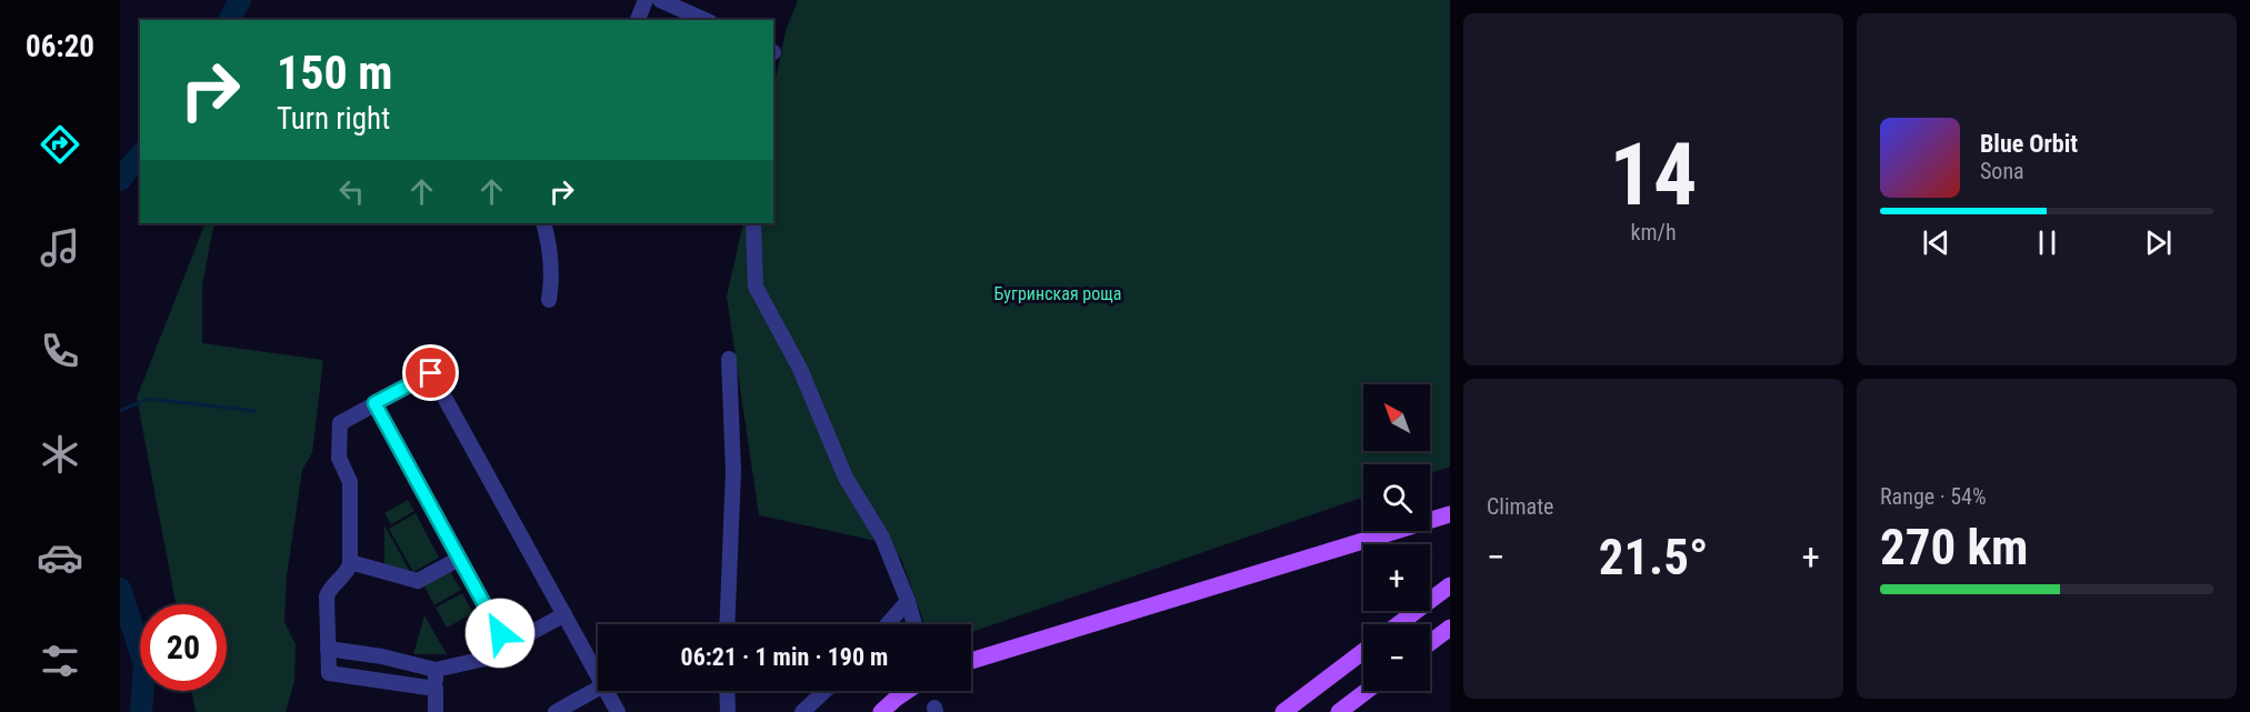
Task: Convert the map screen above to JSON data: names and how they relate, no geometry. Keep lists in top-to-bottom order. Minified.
{"parks":["Бугринская роща"],"north":"top left","page":{"tabs":"06:20","tile":[["14","km/h"],"Climate",["Range · 54%","270 km"]],"turn":["150 m","Turn right"],"song":["Blue Orbit","Sona"],"map_buttons":["+","−"],"heat":["−","21.5°","+"],"limit":"20","trip":"06:21 · 1 min · 190 m"}}
